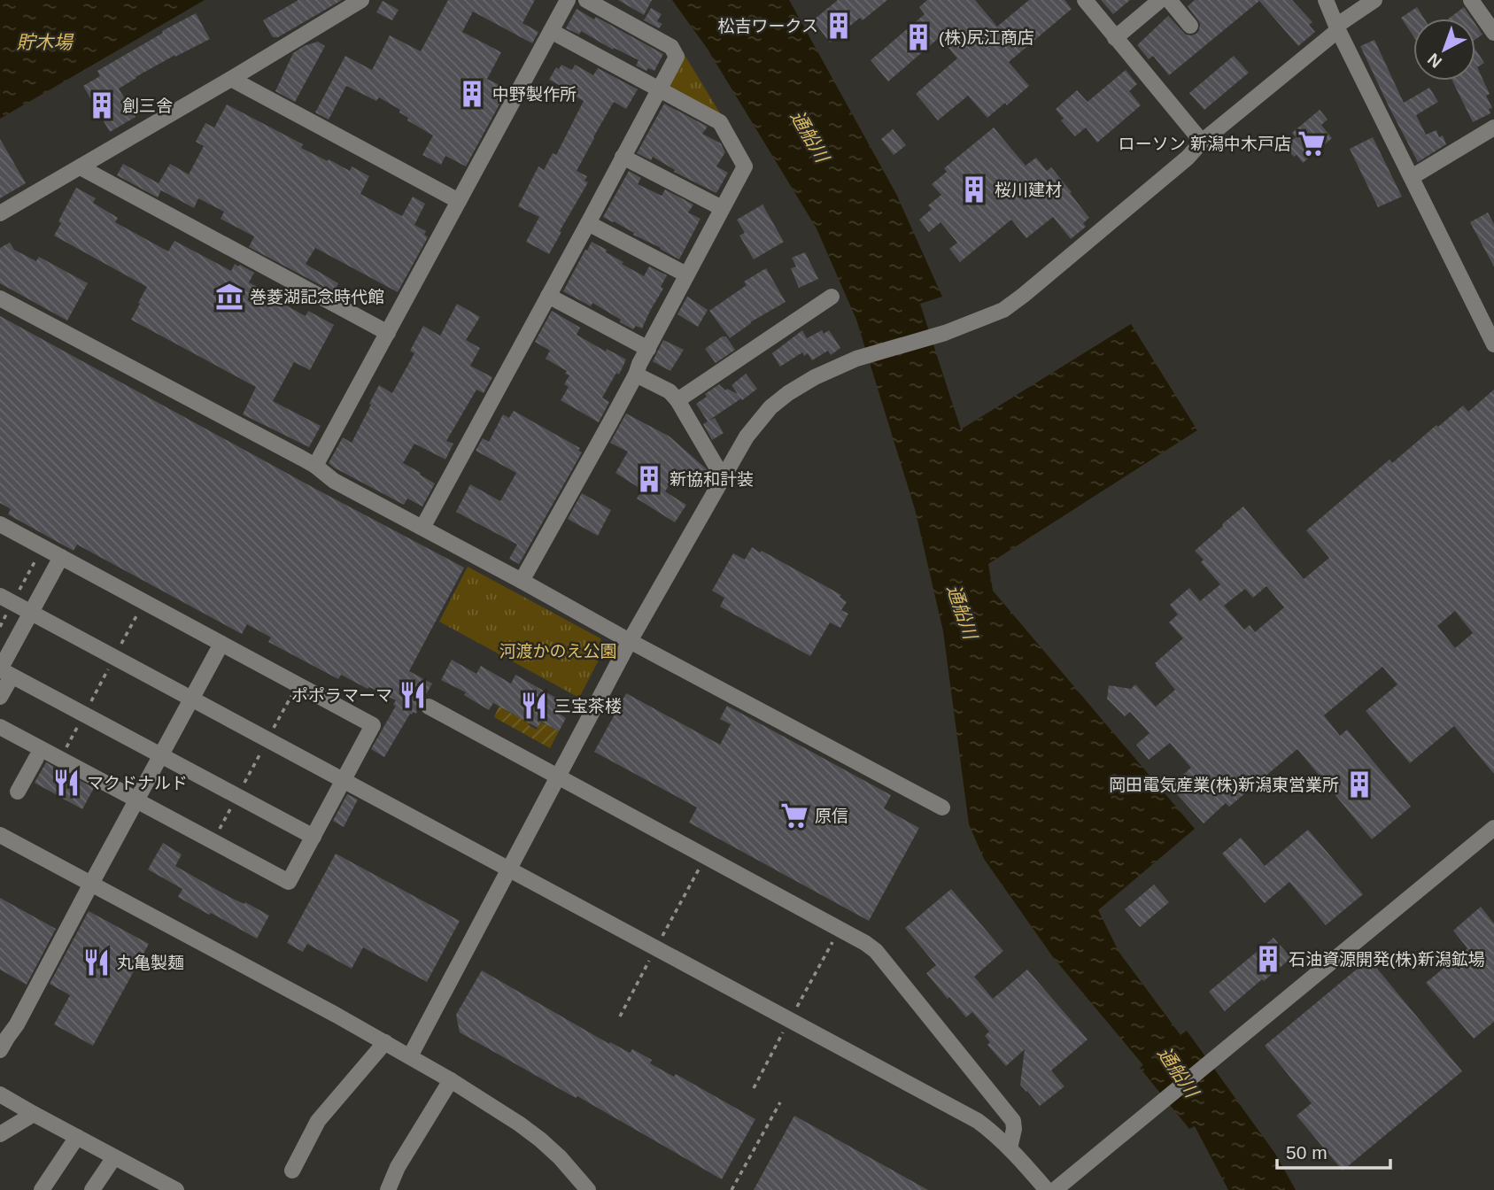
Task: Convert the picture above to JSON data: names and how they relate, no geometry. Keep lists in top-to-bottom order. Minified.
{"water":["貯木場","通船川"],"parks":["河渡かのえ公園"],"places":{"building":["松吉ワークス","(株)尻江商店","中野製作所","創三舎","桜川建材","新協和計装","岡田電気産業(株)新潟東営業所","石油資源開発(株)新潟鉱場"],"supermarket":["ローソン 新潟中木戸店","原信"],"museum":["巻菱湖記念時代館"],"restaurant":["ポポラマーマ","三宝茶楼","マクドナルド","丸亀製麺"]},"scale_bar":"50 m","north":"bottom left"}
